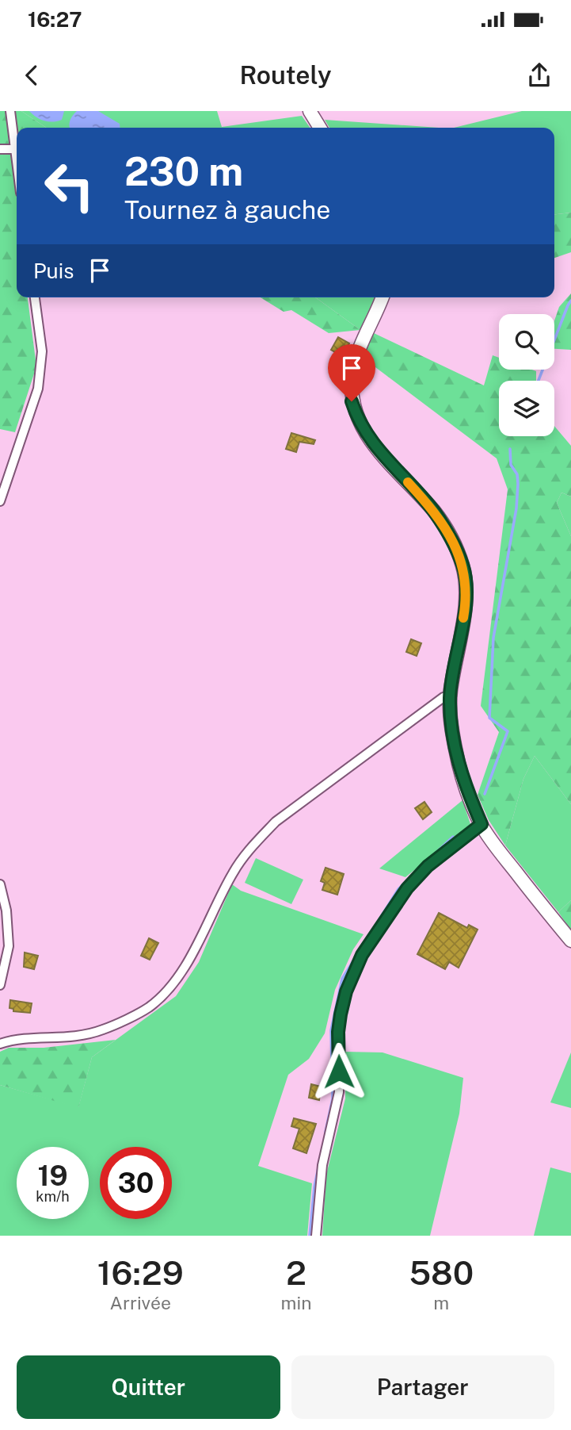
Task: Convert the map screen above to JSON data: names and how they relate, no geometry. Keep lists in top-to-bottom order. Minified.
{"page":{"status":"16:27","header":"Routely","turn":["230 m","Tournez à gauche"],"then":"Puis","speed":"19 km/h","limit":"30","eta":["16:29","Arrivée","2","min","580","m"],"buttons":["Quitter","Partager"]}}
